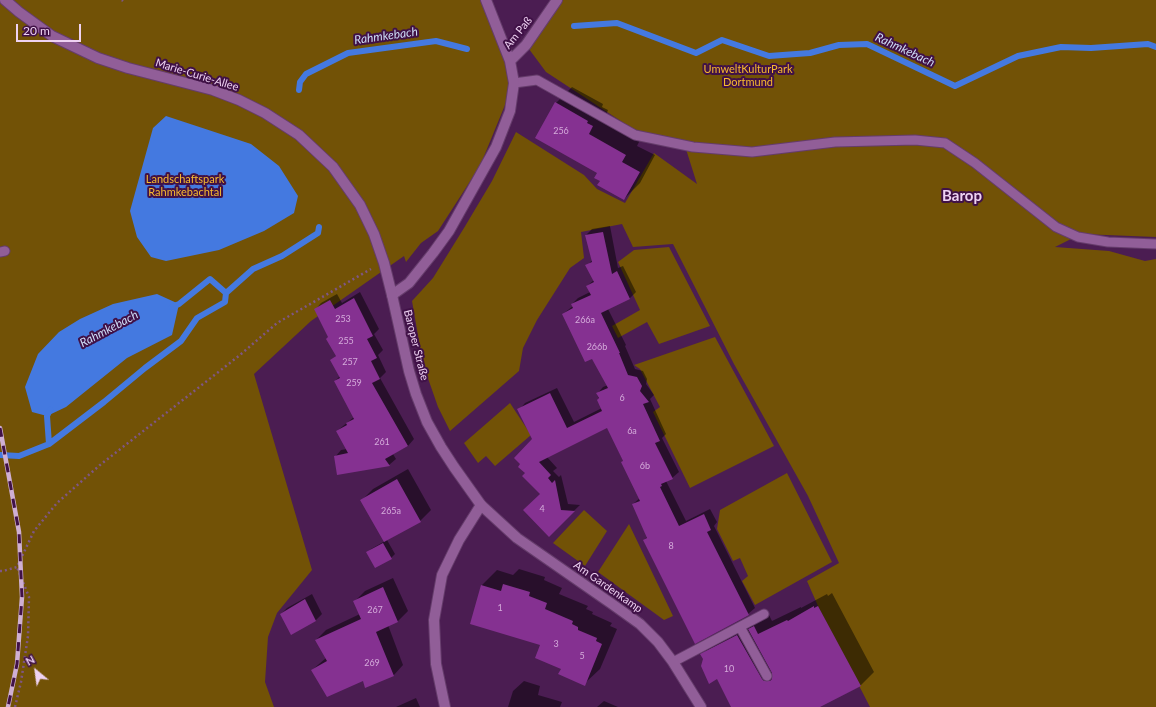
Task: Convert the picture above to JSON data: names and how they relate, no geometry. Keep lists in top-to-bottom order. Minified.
{"streets":{"street":["Am Paß","Marie-Curie-Allee","Baroper Straße","Am Gardenkamp"]},"crossings":[["Marie-Curie-Allee","Baroper Straße"],["Baroper Straße","Am Gardenkamp"]],"districts":["Barop"],"water":["Rahmkebach"],"parks":["UmweltKulturPark Dortmund","Landschaftspark Rahmkebachtal"],"house_numbers":["256","253","266a","255","266b","257","259","6","6a","261","6b","4","265a","8","1","267","3","5","269","10"],"scale_bar":"20 m","north":"top left"}
